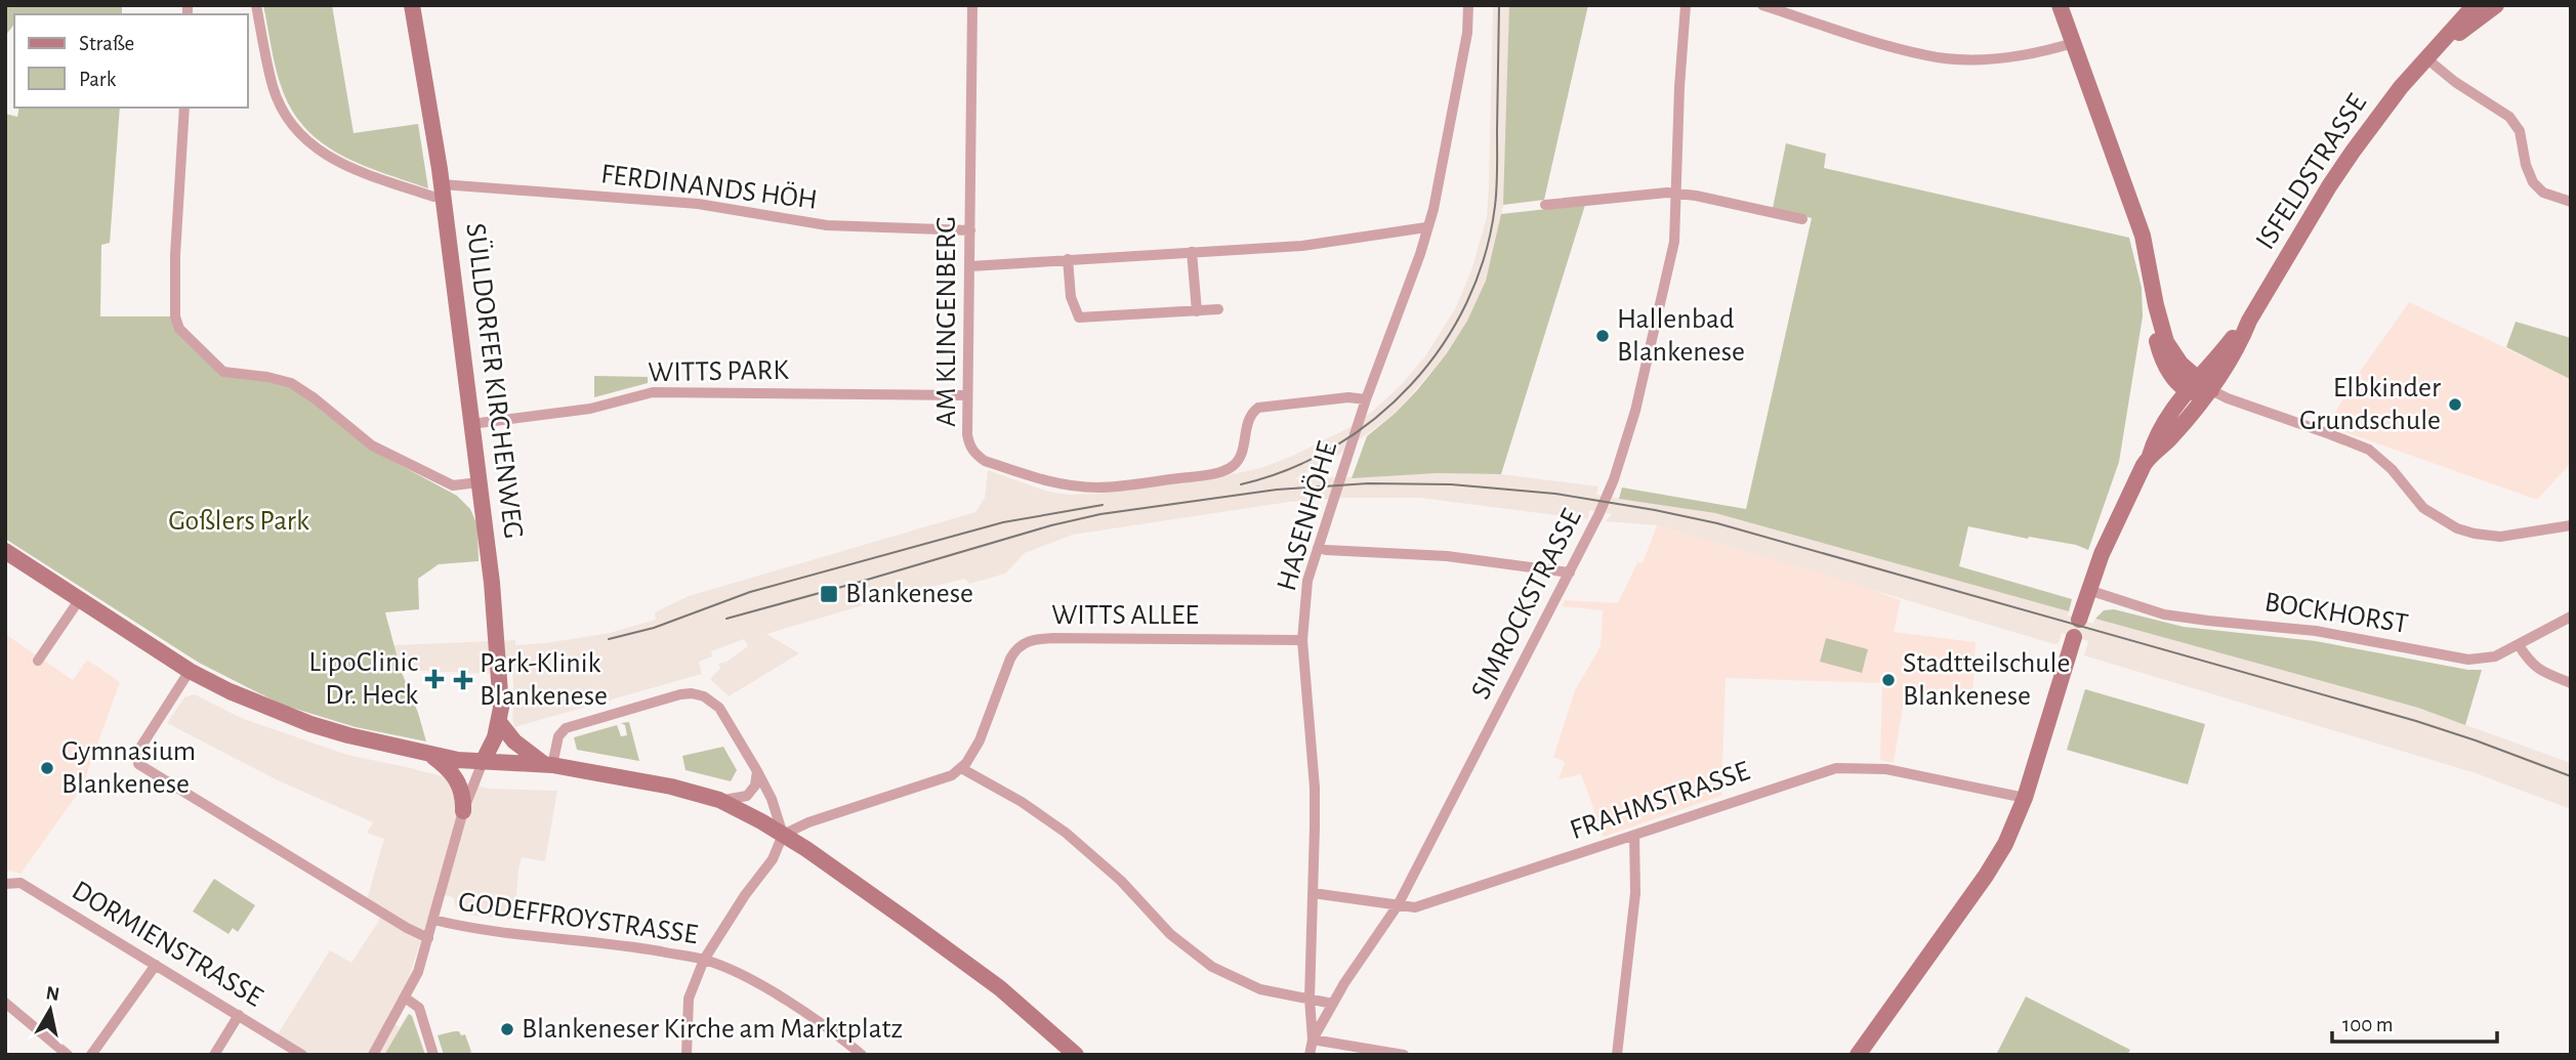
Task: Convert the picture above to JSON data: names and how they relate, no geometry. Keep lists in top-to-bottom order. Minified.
{"streets":{"main road":["ISFELDSTRASSE","SÜLLDORFER KIRCHENWEG"],"street":["FERDINANDS HÖH","AM KLINGENBERG","WITTS PARK","HASENHÖHE","SIMROCKSTRASSE","BOCKHORST","WITTS ALLEE","FRAHMSTRASSE","GODEFFROYSTRASSE","DORMIENSTRASSE"]},"crossings":[["ISFELDSTRASSE","BOCKHORST"],["FERDINANDS HÖH","AM KLINGENBERG"],["FERDINANDS HÖH","SÜLLDORFER KIRCHENWEG"],["AM KLINGENBERG","WITTS PARK"],["AM KLINGENBERG","HASENHÖHE"],["WITTS PARK","SÜLLDORFER KIRCHENWEG"],["HASENHÖHE","SIMROCKSTRASSE"],["HASENHÖHE","WITTS ALLEE"],["HASENHÖHE","FRAHMSTRASSE"],["SIMROCKSTRASSE","FRAHMSTRASSE"]],"parks":["Goßlers Park"],"places":{"other":["Hallenbad Blankenese","Elbkinder Grundschule","Stadtteilschule Blankenese","Gymnasium Blankenese","Blankeneser Kirche am Marktplatz"],"transit":["Blankenese"],"health":["LipoClinic Dr. Heck","Park-Klinik Blankenese"]},"legend":["Straße","Park"],"scale_bar":"100 m","north":"top"}
